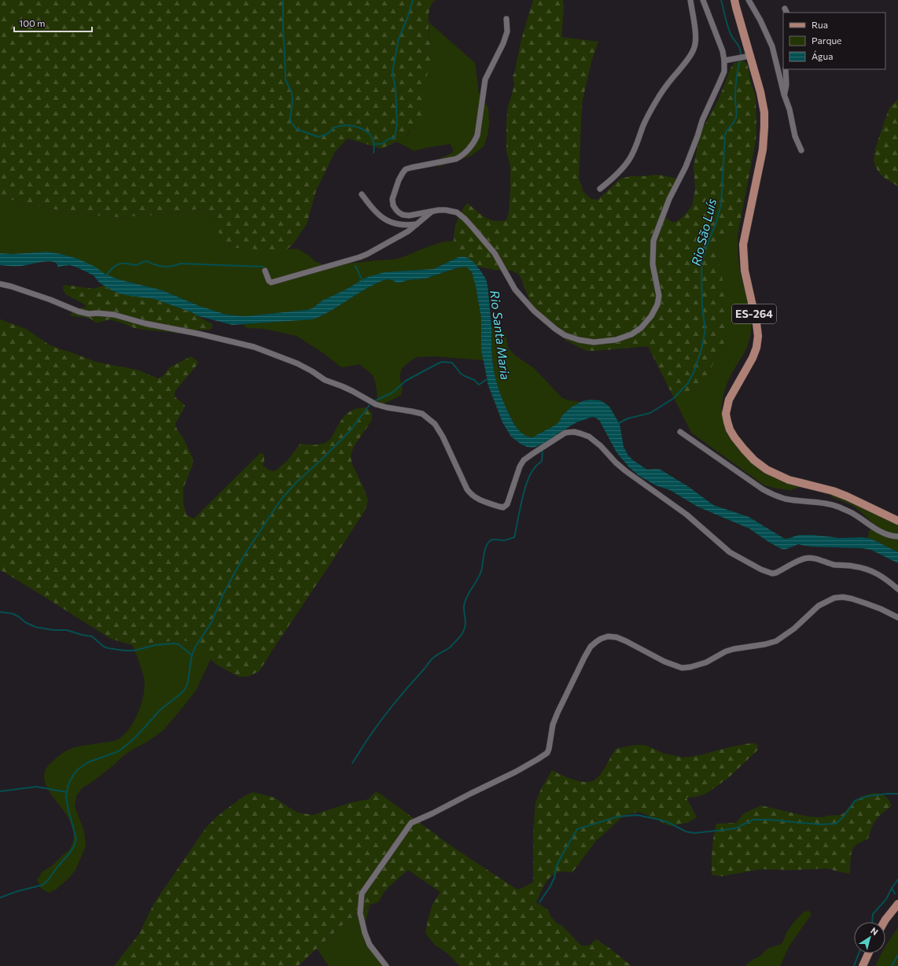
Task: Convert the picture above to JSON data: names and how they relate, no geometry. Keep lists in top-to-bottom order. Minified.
{"streets":{"main road":["ES-264"]},"water":["Rio São Luís","Rio Santa Maria"],"legend":["Rua","Parque","Água"],"scale_bar":"100 m","north":"top right"}
